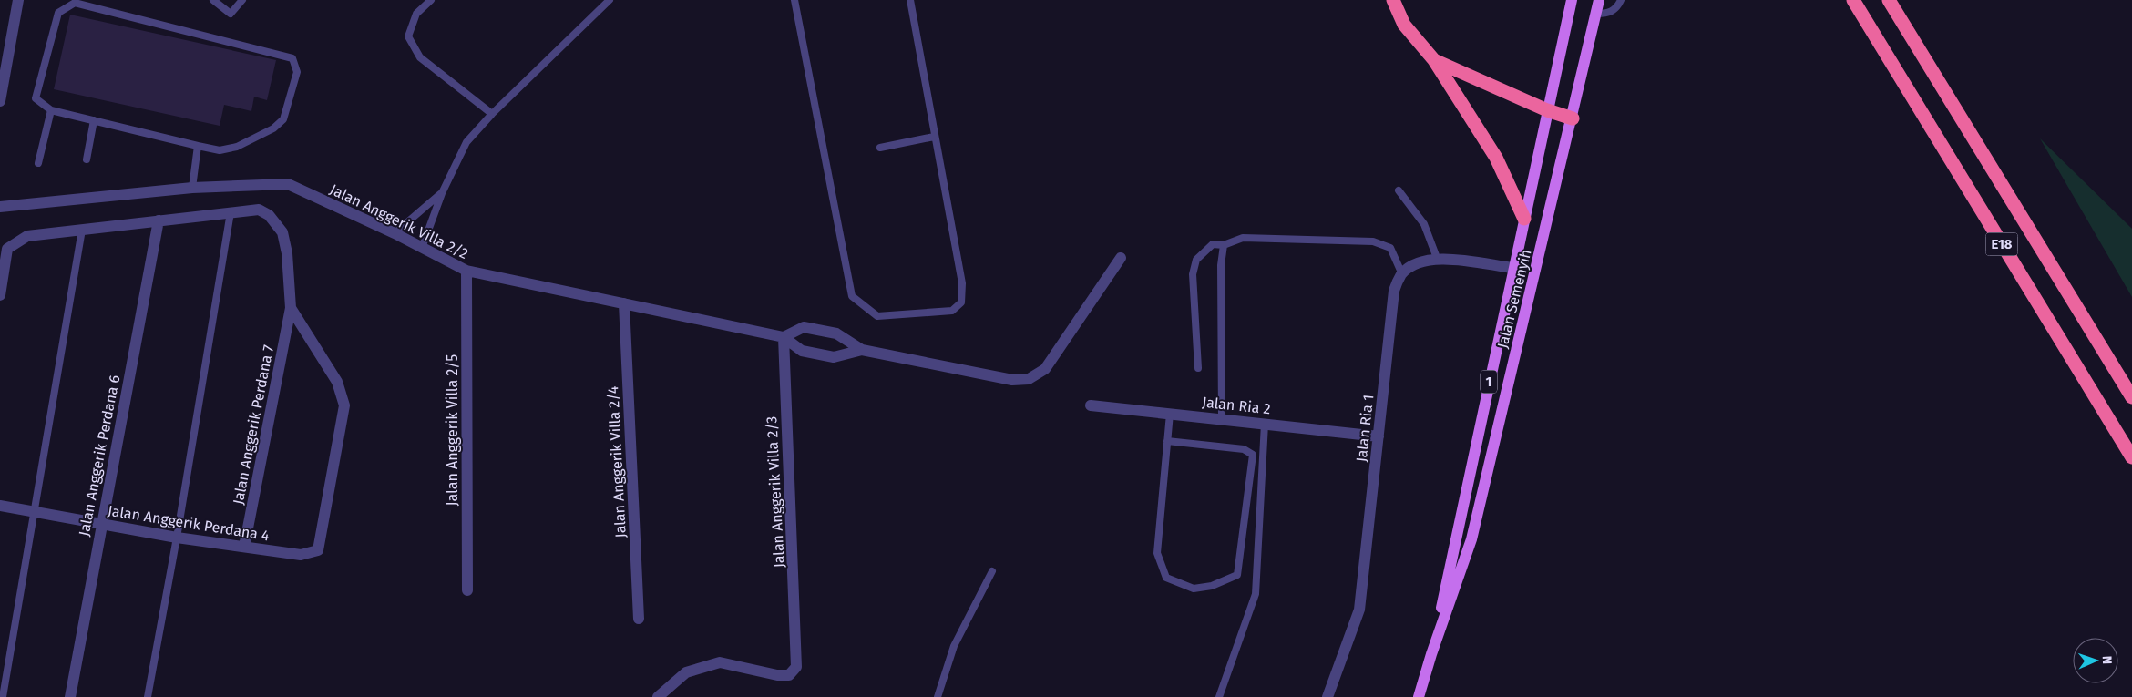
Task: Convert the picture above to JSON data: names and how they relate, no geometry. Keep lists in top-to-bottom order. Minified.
{"streets":{"highway":["E18"],"main road":["Jalan Semenyih","1"],"street":["Jalan Anggerik Villa 2/2","Jalan Ria 2","Jalan Anggerik Perdana 7","Jalan Ria 1","Jalan Anggerik Villa 2/5","Jalan Anggerik Perdana 6","Jalan Anggerik Villa 2/4","Jalan Anggerik Villa 2/3","Jalan Anggerik Perdana 4"]},"crossings":[["Jalan Anggerik Villa 2/2","Jalan Anggerik Villa 2/5"],["Jalan Anggerik Villa 2/2","Jalan Anggerik Villa 2/4"],["Jalan Anggerik Villa 2/2","Jalan Anggerik Villa 2/3"],["Jalan Ria 2","Jalan Ria 1"],["Jalan Anggerik Perdana 7","Jalan Anggerik Perdana 4"],["Jalan Anggerik Perdana 6","Jalan Anggerik Perdana 4"]],"north":"right"}
